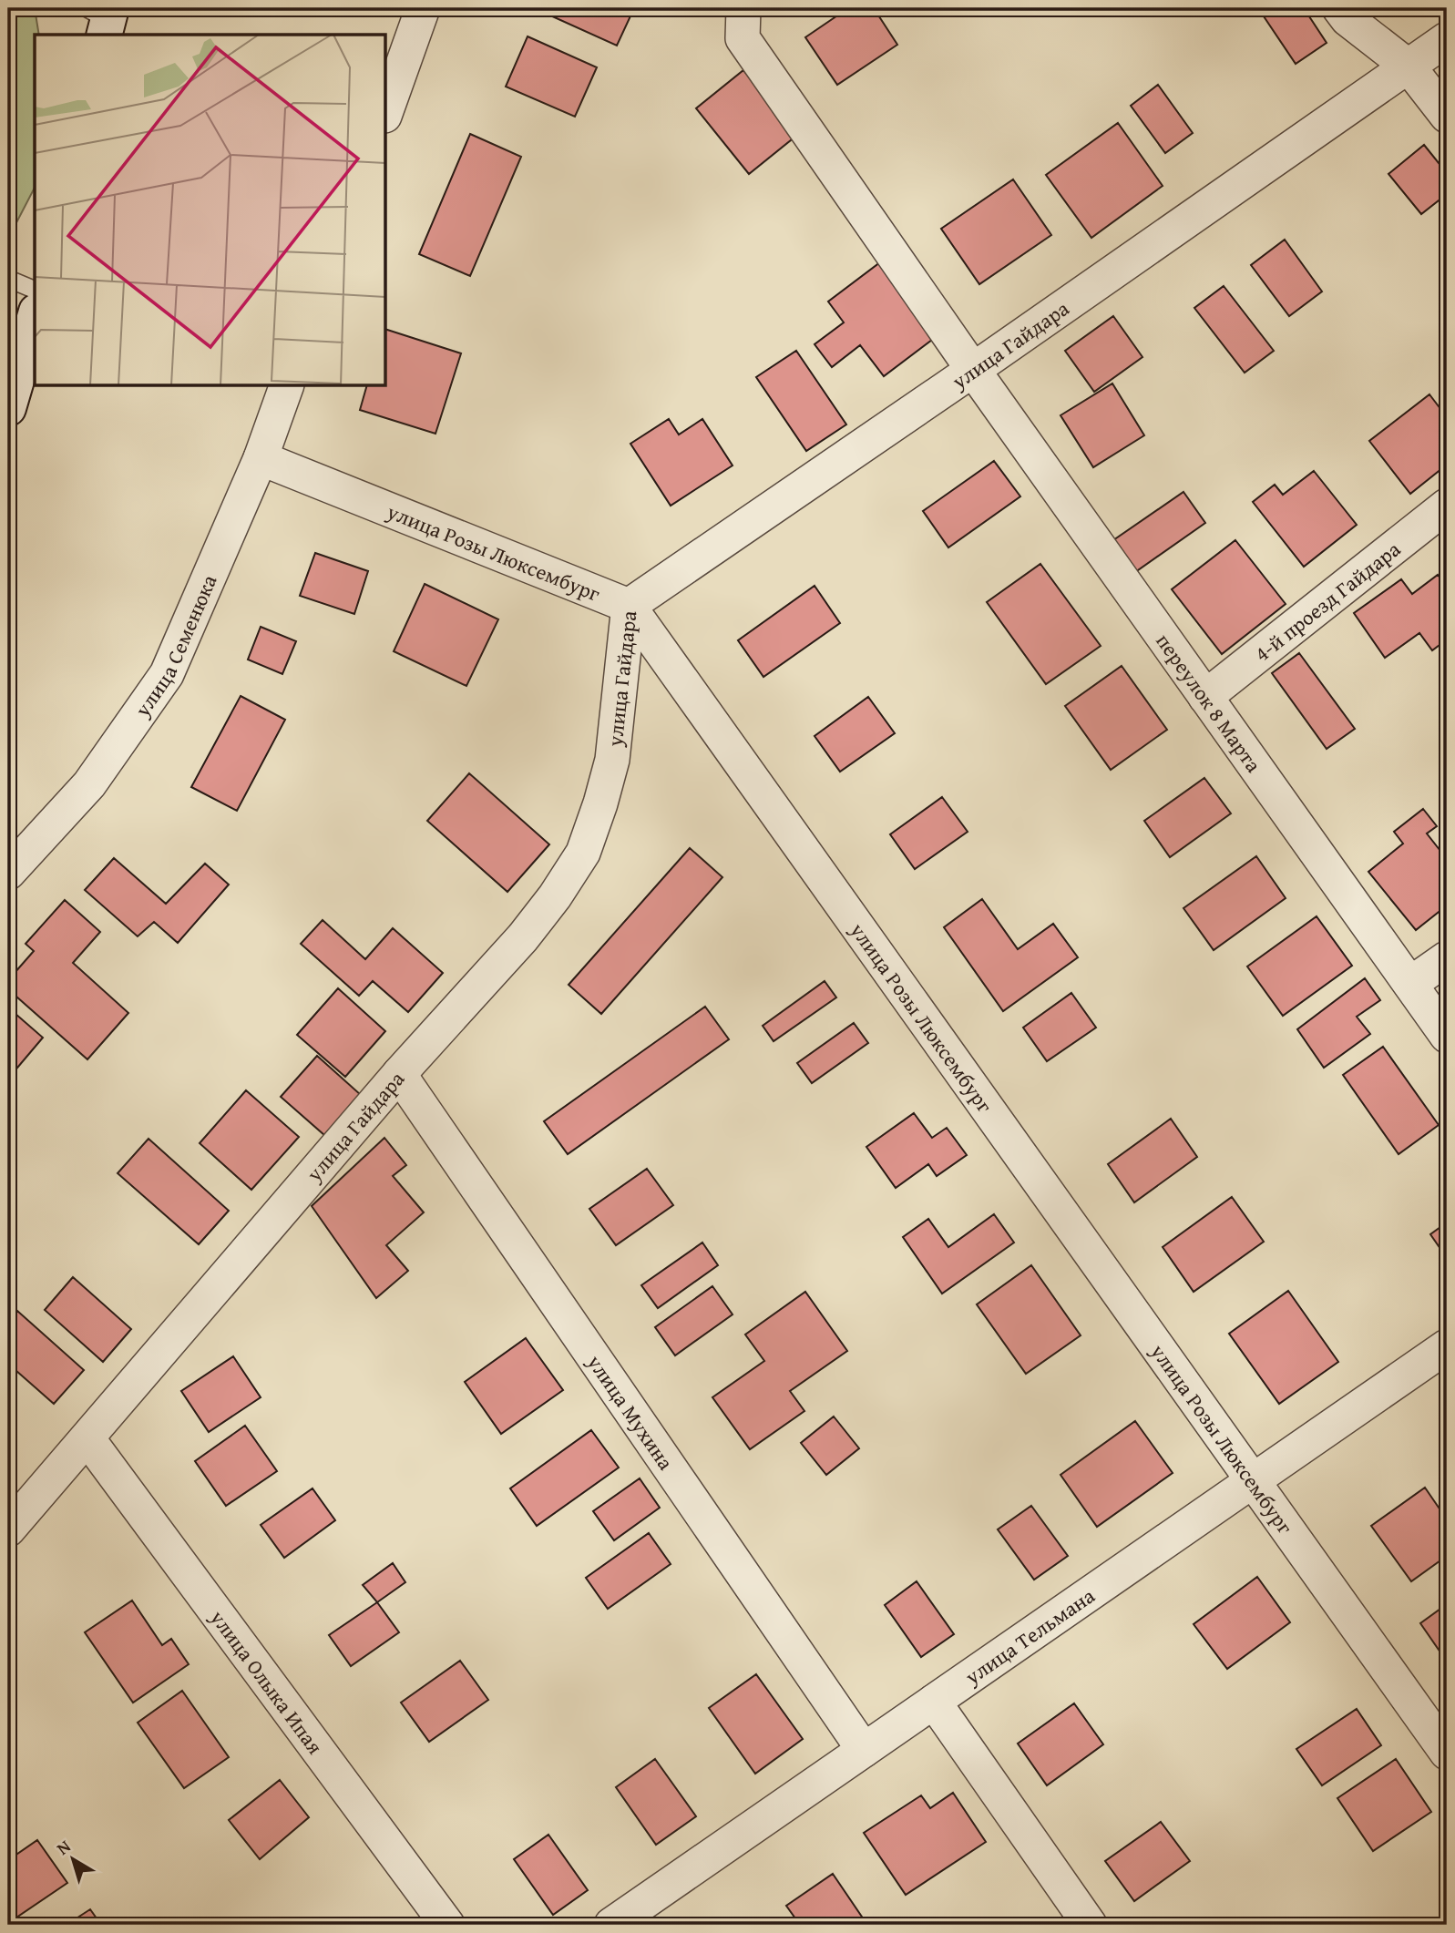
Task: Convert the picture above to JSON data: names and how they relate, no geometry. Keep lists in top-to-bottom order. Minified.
{"streets":{"street":["улица Гайдара","улица Розы Люксембург","4-й проезд Гайдара","улица Семенюка","переулок 8 Марта","улица Мухина","улица Тельмана","улица Олыка Ипая"]},"crossings":[["улица Гайдара","улица Розы Люксембург"],["улица Гайдара","переулок 8 Марта"],["улица Гайдара","улица Мухина"],["улица Гайдара","улица Олыка Ипая"],["улица Розы Люксембург","улица Семенюка"],["улица Розы Люксембург","улица Тельмана"],["4-й проезд Гайдара","переулок 8 Марта"],["улица Мухина","улица Тельмана"]],"north":"top left"}
